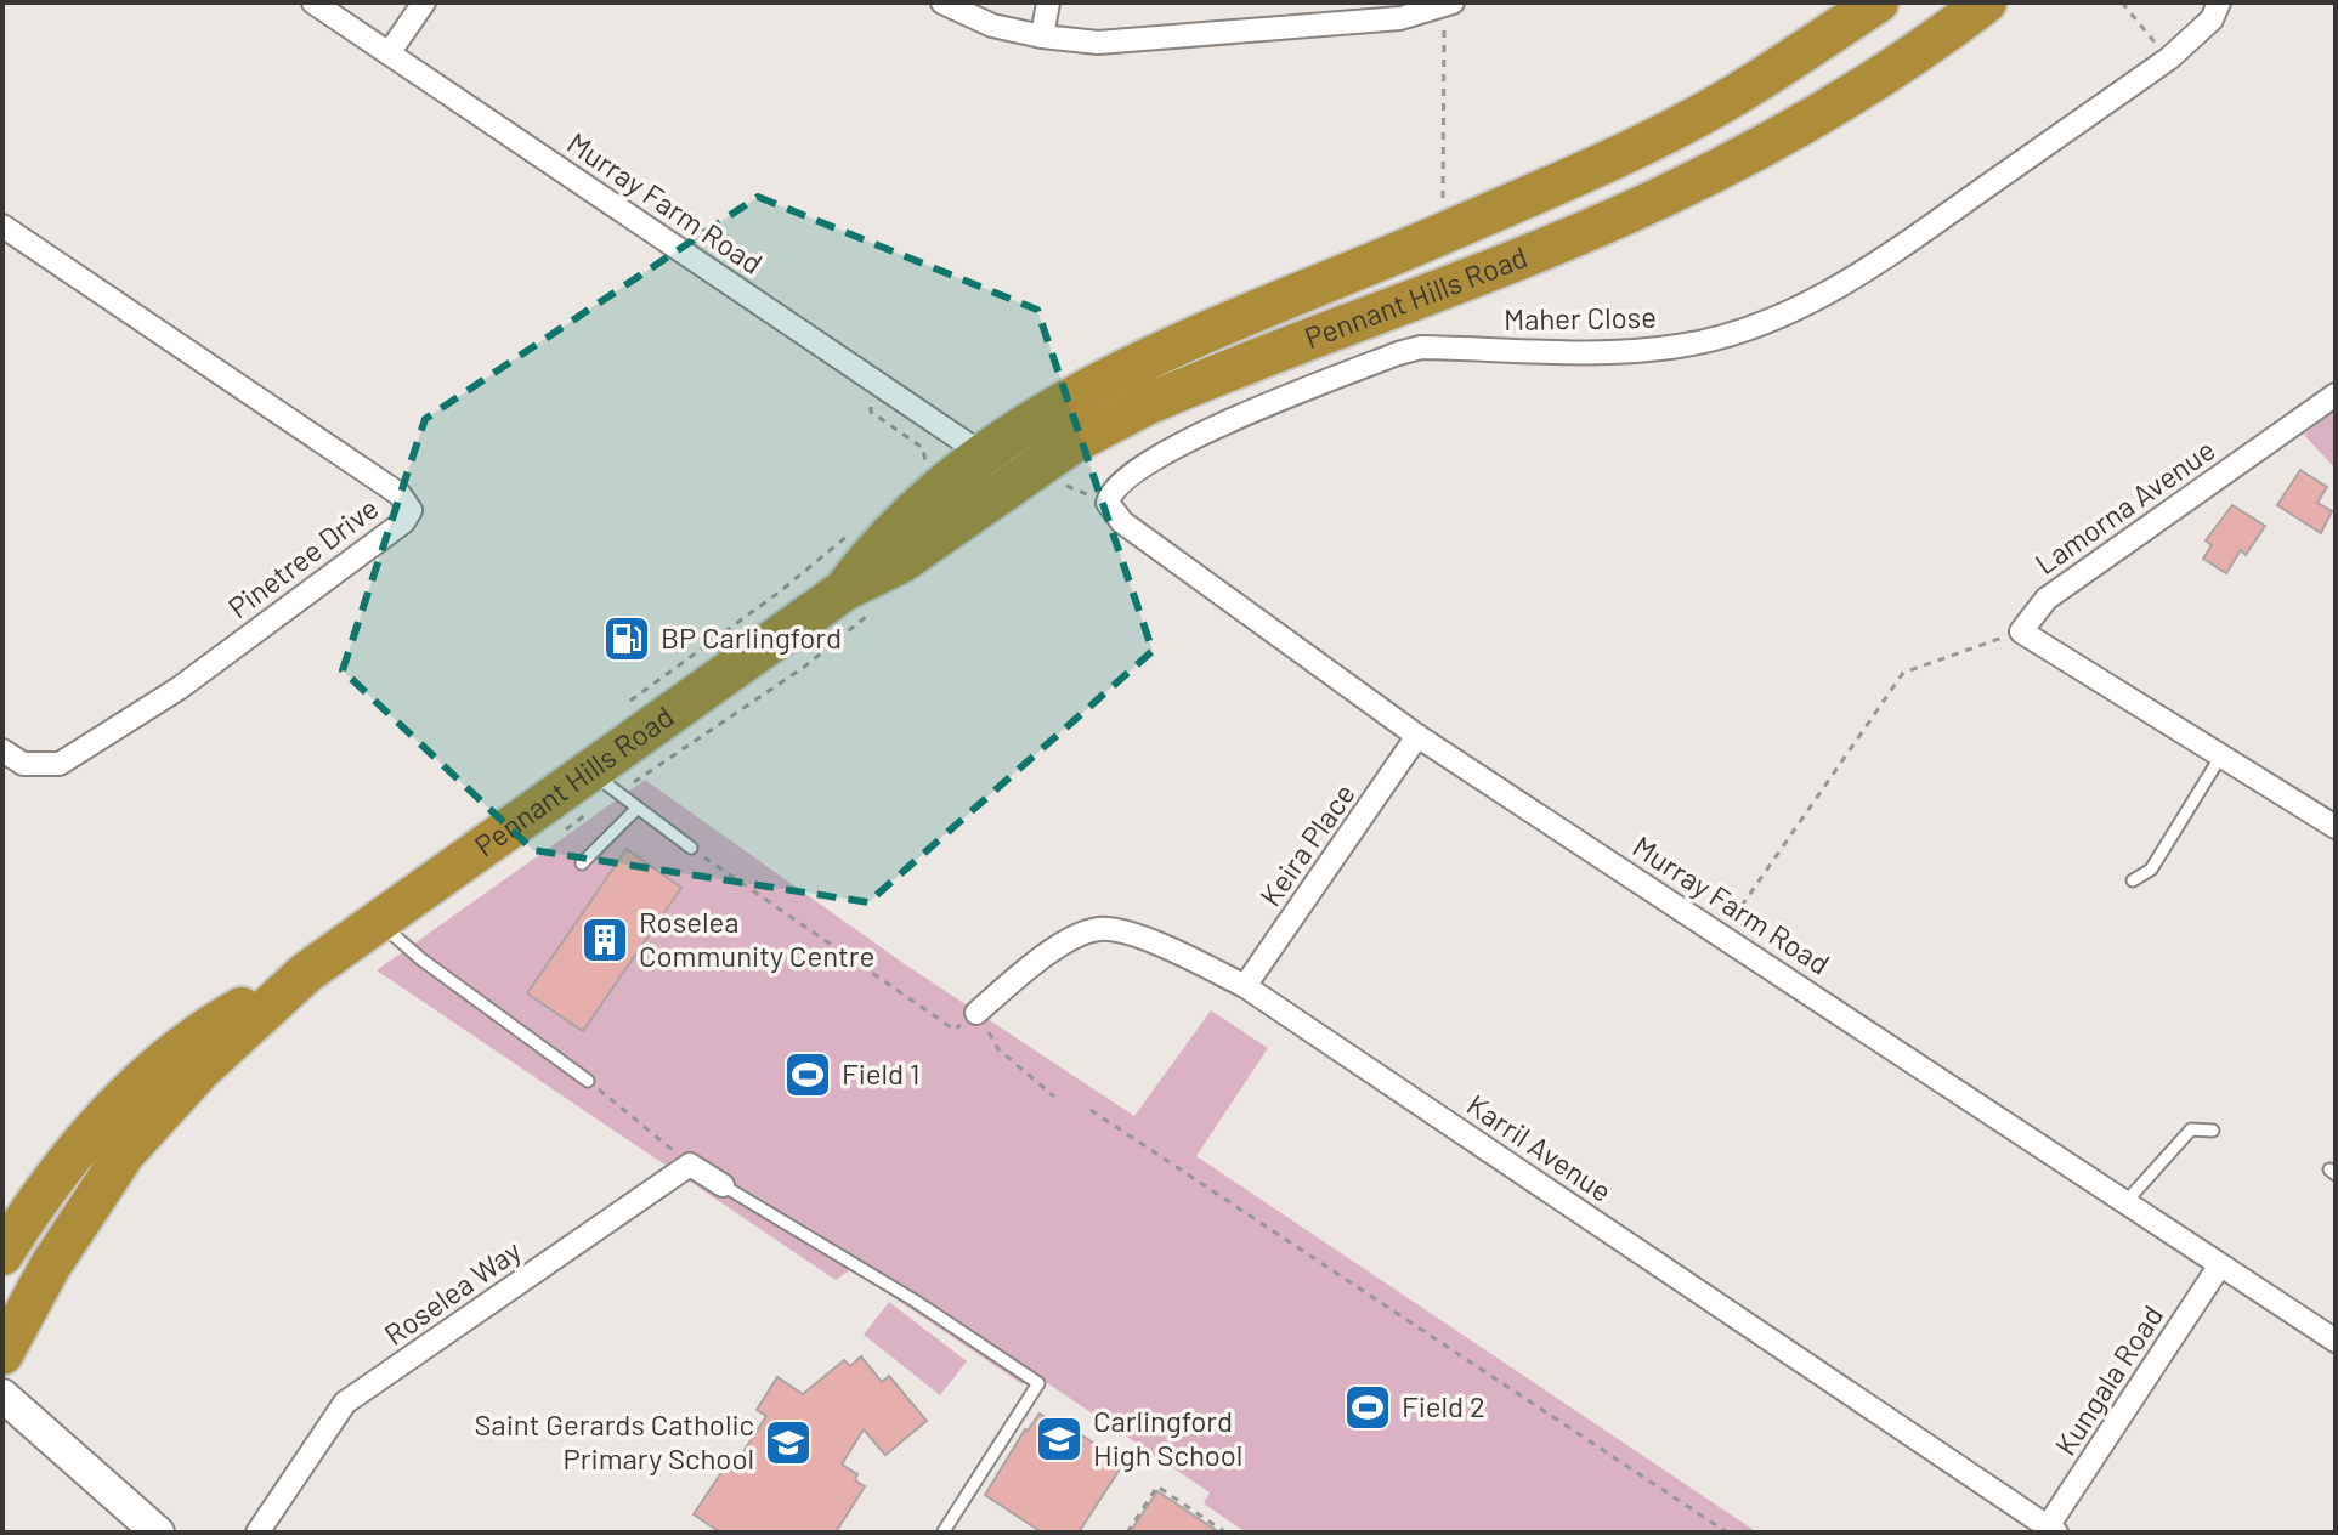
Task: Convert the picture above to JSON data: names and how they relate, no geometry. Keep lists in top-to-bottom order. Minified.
{"streets":{"highway":["Pennant Hills Road"],"street":["Murray Farm Road","Maher Close","Lamorna Avenue","Pinetree Drive","Keira Place","Karril Avenue","Roselea Way","Kungala Road"]},"crossings":[["Murray Farm Road","Pennant Hills Road"],["Murray Farm Road","Maher Close"],["Murray Farm Road","Keira Place"],["Murray Farm Road","Kungala Road"],["Keira Place","Karril Avenue"],["Karril Avenue","Kungala Road"]],"places":{"fuel station":["BP Carlingford"],"building":["Roselea Community Centre"],"sports":["Field 1","Field 2"],"school or university":["Carlingford High School","Saint Gerards Catholic Primary School"]}}
